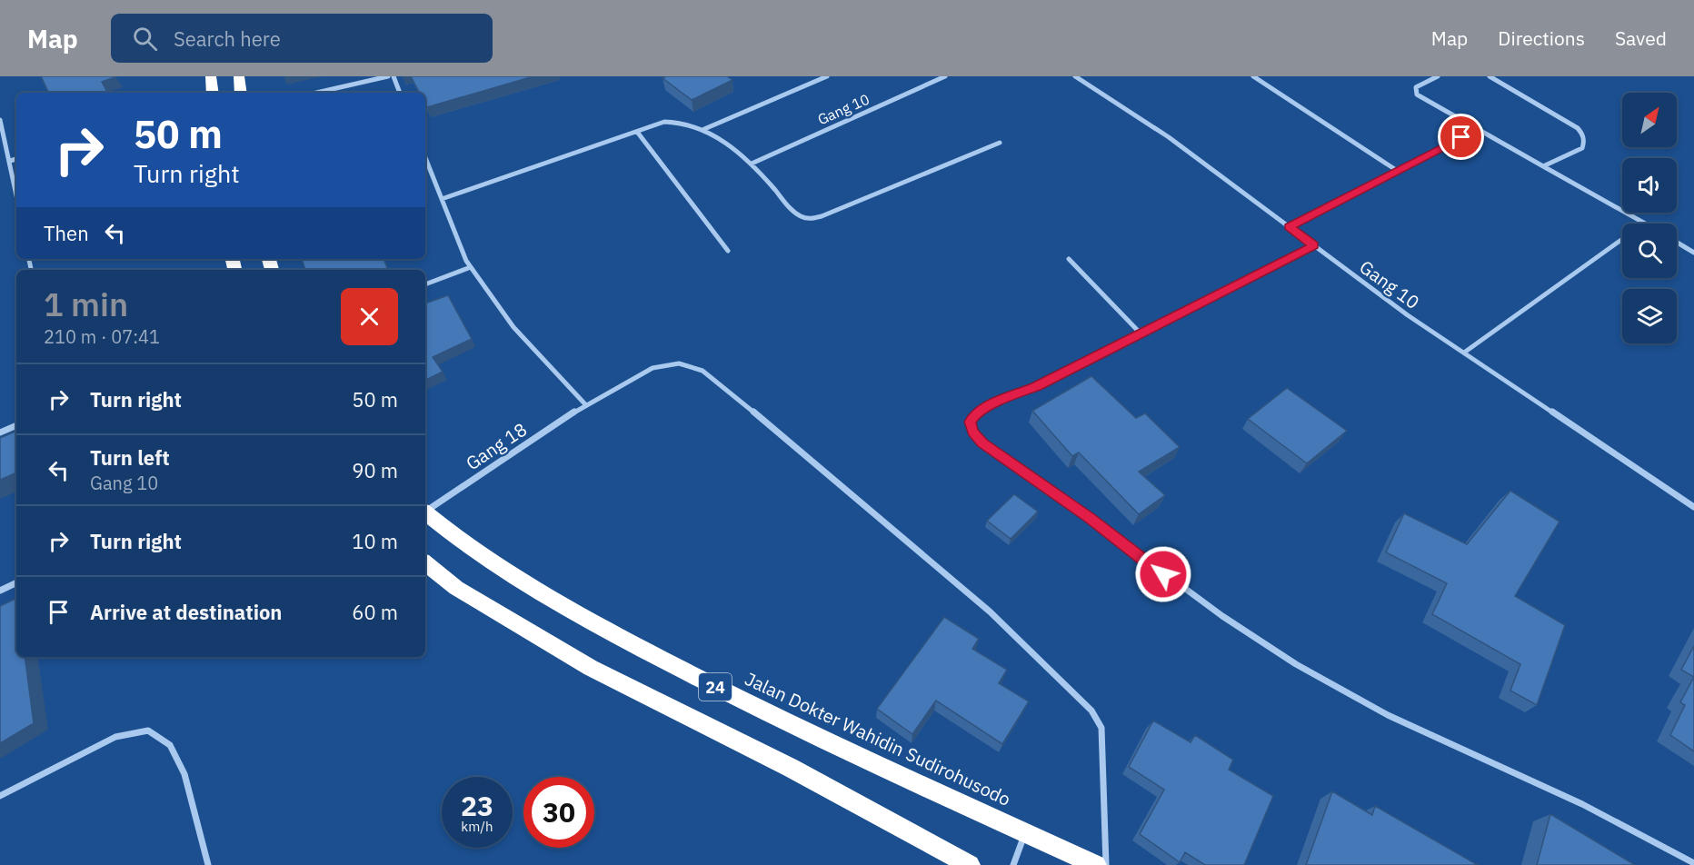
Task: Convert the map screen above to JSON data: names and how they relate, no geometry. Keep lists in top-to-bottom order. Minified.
{"streets":{"highway":["24","Jalan Dokter Wahidin Sudirohusodo"],"street":["Gang 10","Gang 18"]},"north":"top right","page":{"header":"Map","search":"Search here","nav":["Map","Directions","Saved"],"turn":["50 m","Turn right"],"then":"Then","heading":["1 min","210 m · 07:41"],"list":[{"name":"Turn right","value":"50 m"},{"name":"Turn left","note":"Gang 10","value":"90 m"},{"name":"Turn right","value":"10 m"},{"name":"Arrive at destination","value":"60 m"}],"speed":"23 km/h","limit":"30"}}
